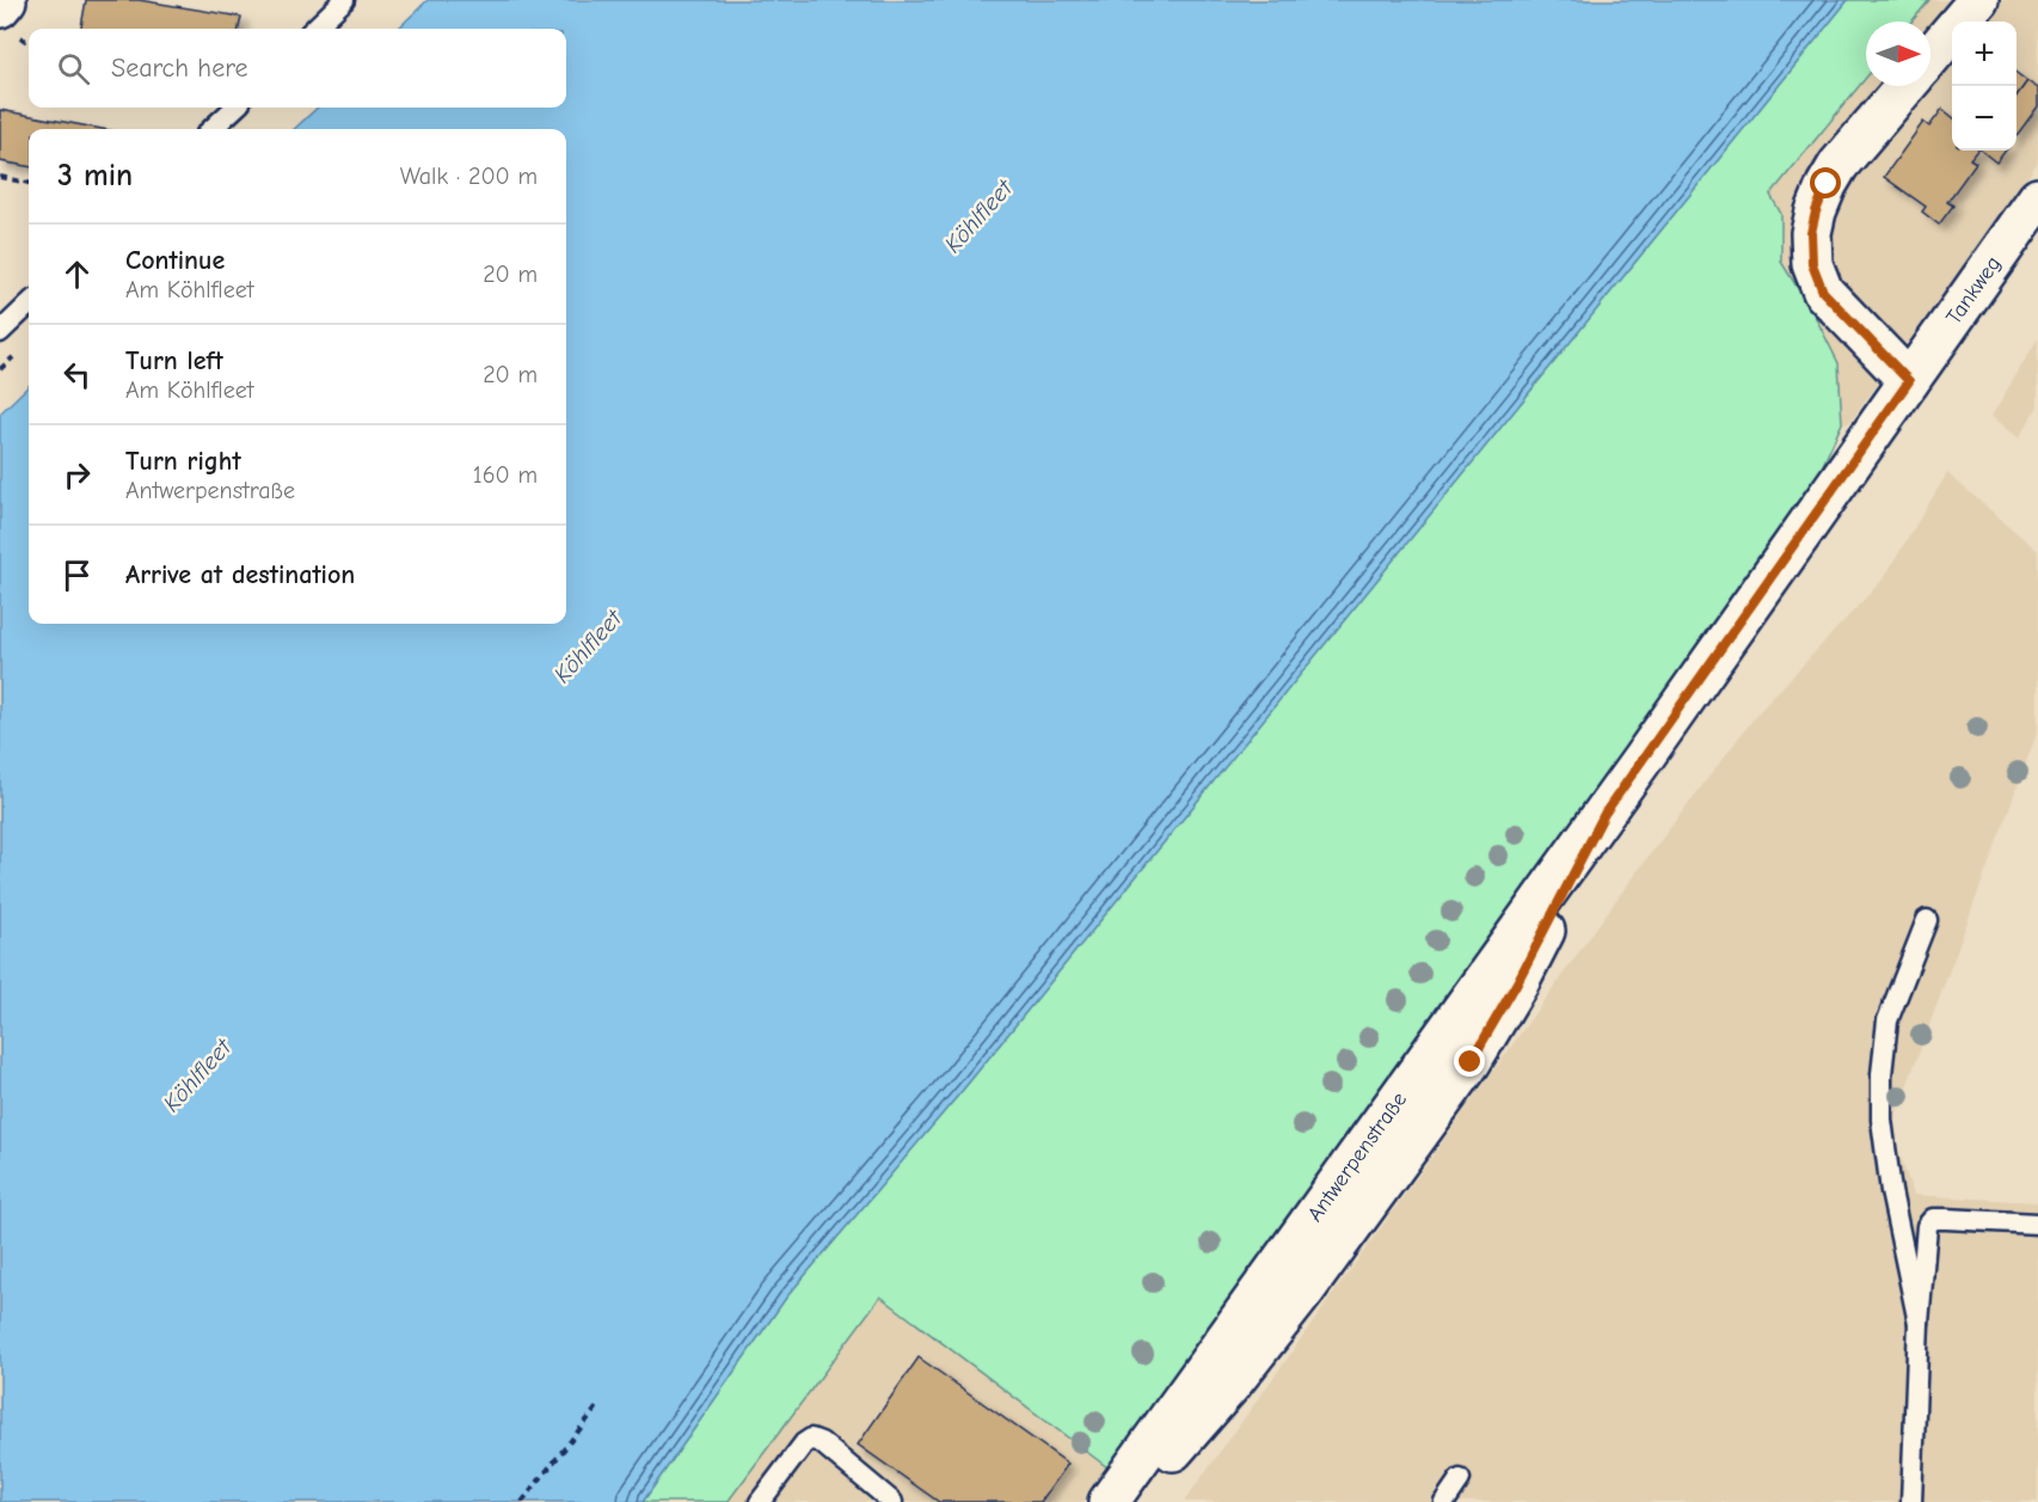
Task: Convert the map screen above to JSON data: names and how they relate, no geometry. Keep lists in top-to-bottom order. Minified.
{"streets":{"street":["Tankweg","Antwerpenstraße"]},"crossings":[["Tankweg","Antwerpenstraße"]],"water":["Köhlfleet"],"north":"right","page":{"map_buttons":["+","−"],"search":"Search here","heading":["3 min","Walk · 200 m"],"list":[["Continue","Am Köhlfleet","20 m"],["Turn left","Am Köhlfleet","20 m"],["Turn right","Antwerpenstraße","160 m"],"Arrive at destination"]}}
